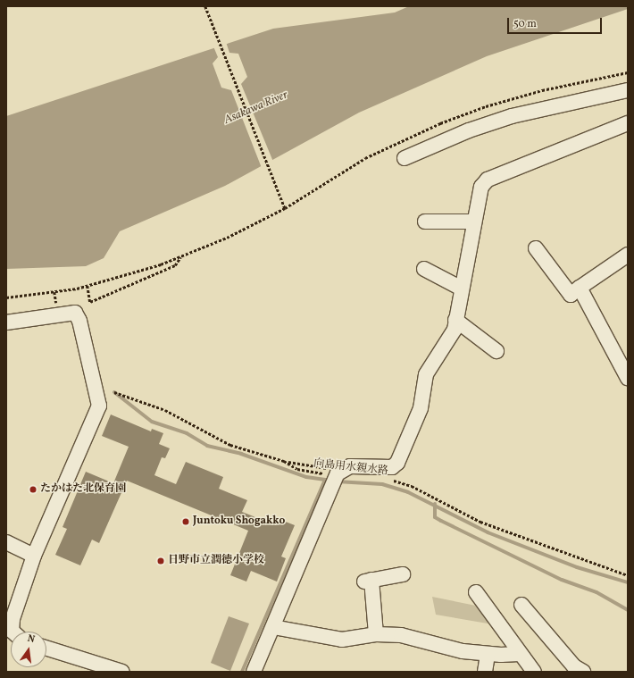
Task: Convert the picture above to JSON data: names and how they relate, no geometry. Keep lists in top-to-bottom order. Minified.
{"streets":{"path":["向島用水親水路"]},"water":["Asakawa River"],"places":["たかはた北保育園","Juntoku Shogakko","日野市立潤徳小学校"],"scale_bar":"50 m","north":"top"}
